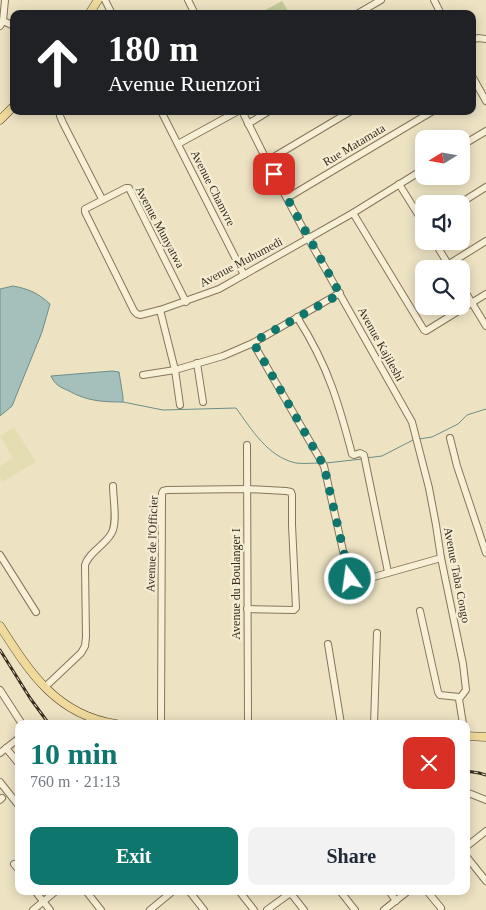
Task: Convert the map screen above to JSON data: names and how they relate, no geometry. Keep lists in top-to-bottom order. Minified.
{"streets":{"street":["Rue Matamata","Avenue Chamvre","Avenue Munyatwa","Avenue Muhumedi","Avenue Kajileshi","Avenue de l'Officier","Avenue Taba Congo","Avenue du Boulanger I"]},"crossings":[["Rue Matamata","Avenue Kajileshi"],["Avenue Chamvre","Avenue Muhumedi"],["Avenue Munyatwa","Avenue Muhumedi"],["Avenue Muhumedi","Avenue Kajileshi"],["Avenue Kajileshi","Avenue Taba Congo"],["Avenue de l'Officier","Avenue du Boulanger I"]],"north":"left","page":{"turn":["180 m","Avenue Ruenzori"],"heading":["10 min","760 m · 21:13"],"buttons":["Exit","Share"]}}
